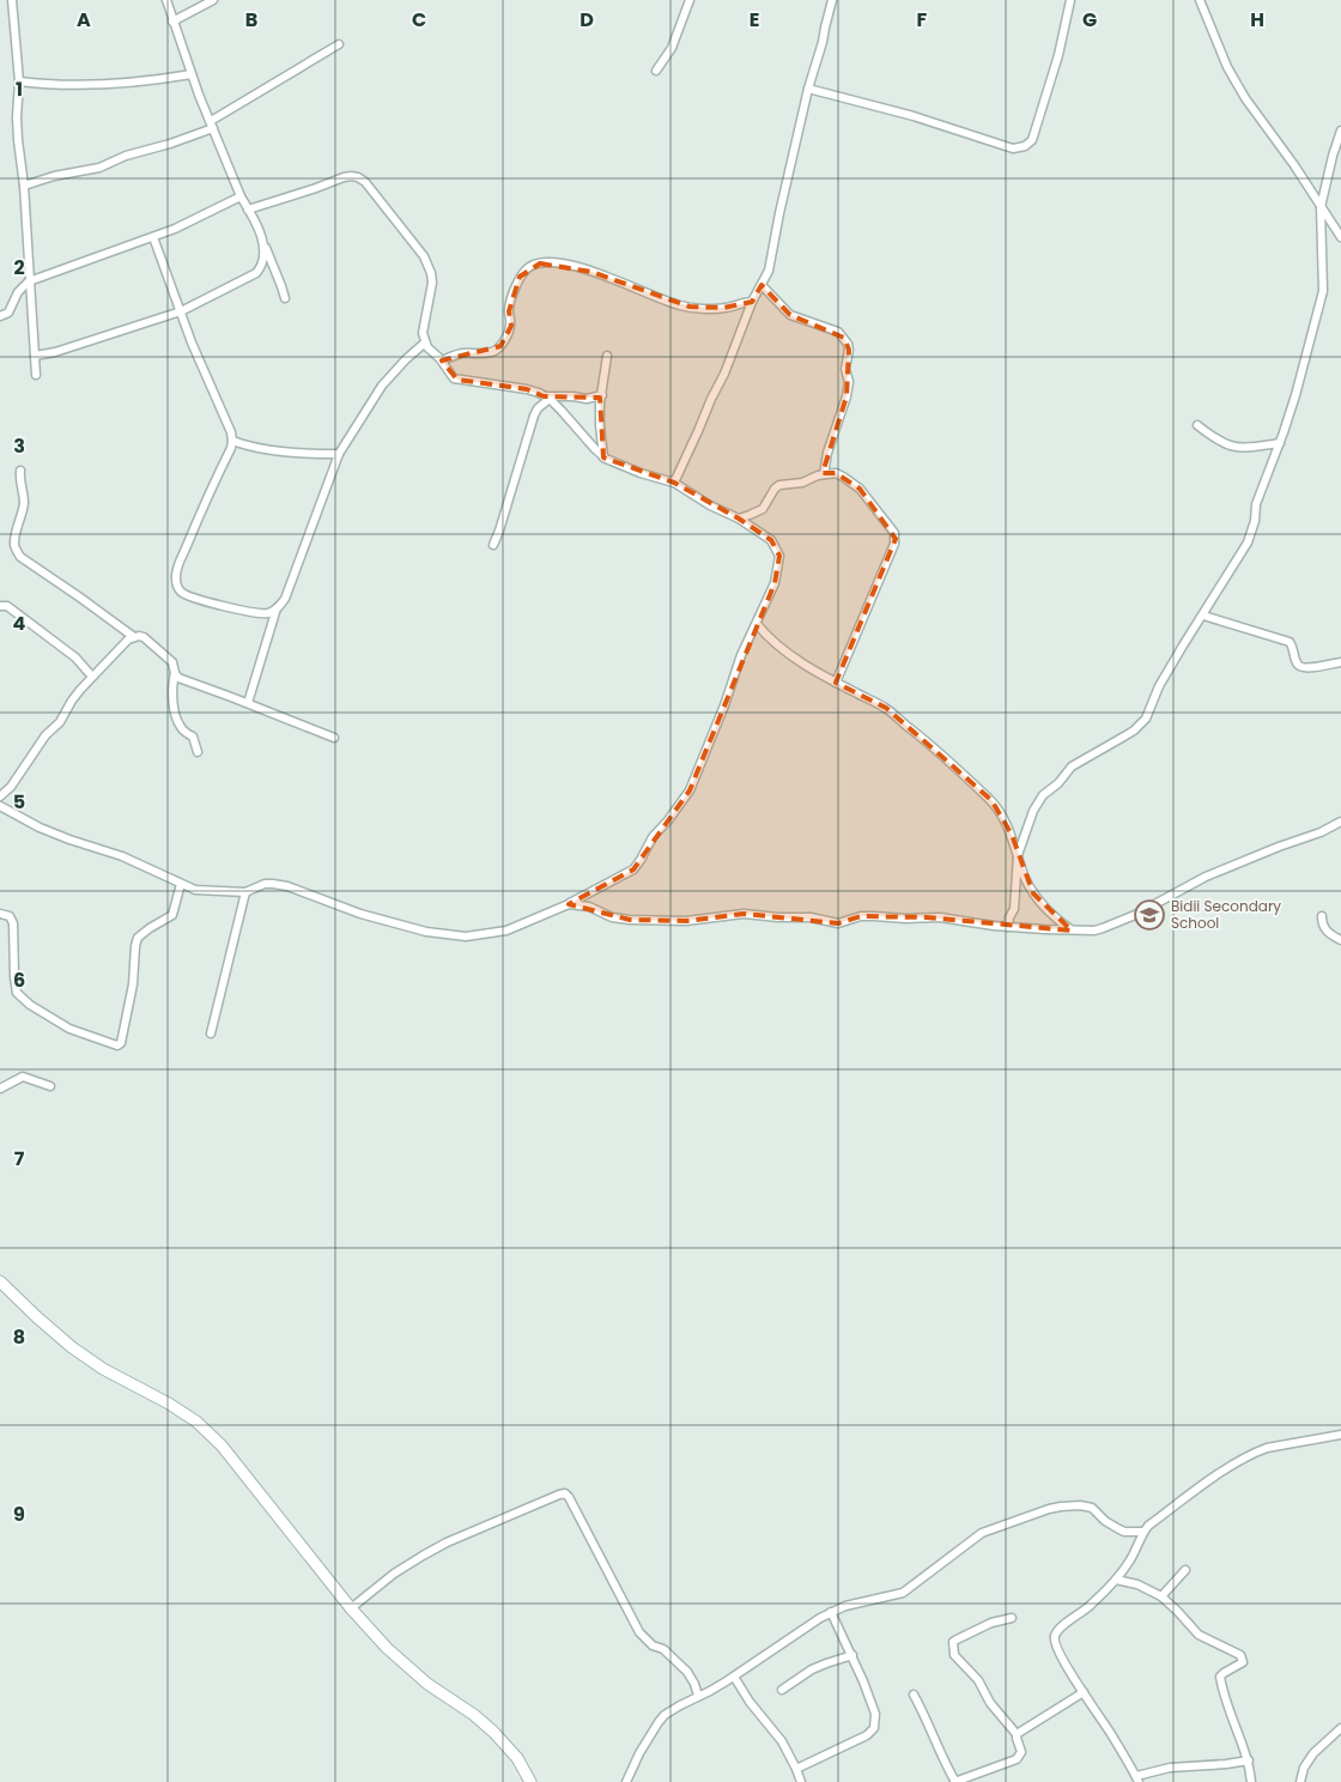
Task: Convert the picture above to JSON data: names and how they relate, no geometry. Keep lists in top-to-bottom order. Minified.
{"places":{"school or university":["Bidii Secondary School"]},"grid":{"columns":["A","B","C","D","E","F","G","H"],"rows":["1","2","3","4","5","6","7","8","9"]}}
